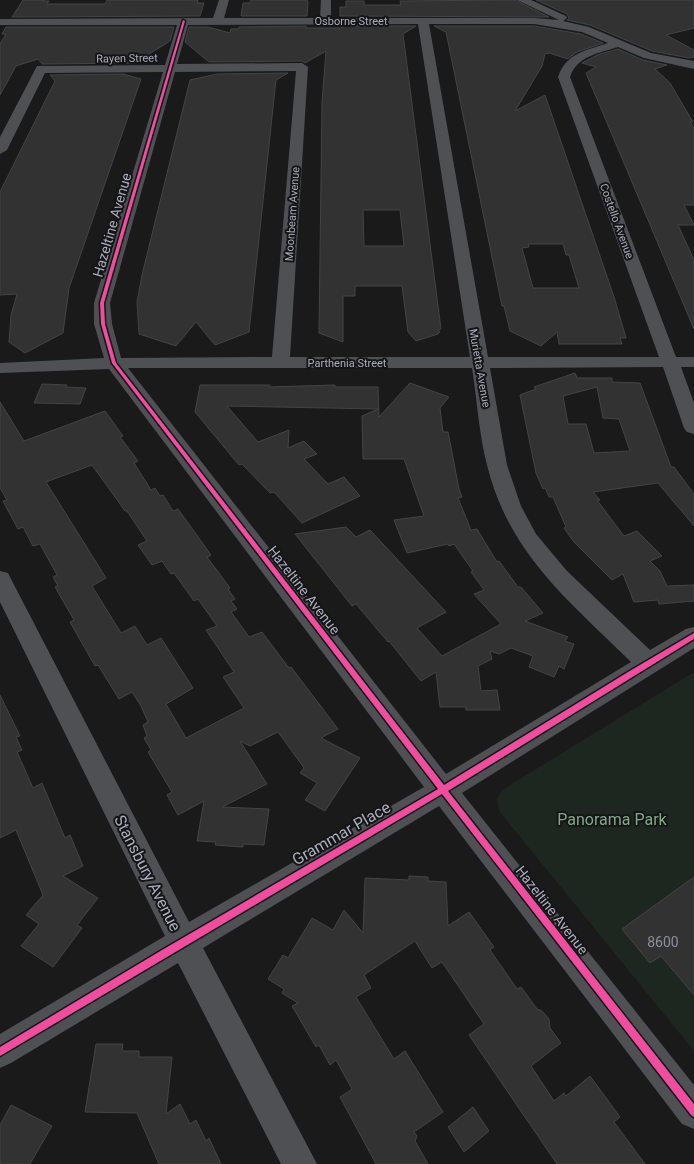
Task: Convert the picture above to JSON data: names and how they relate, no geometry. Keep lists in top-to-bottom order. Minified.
{"streets":{"street":["Osborne Street","Rayen Street","Moonbeam Avenue","Costello Avenue","Hazeltine Avenue","Parthenia Street","Murietta Avenue","Grammar Place","Stansbury Avenue"]},"crossings":[["Osborne Street","Costello Avenue"],["Osborne Street","Hazeltine Avenue"],["Osborne Street","Murietta Avenue"],["Rayen Street","Moonbeam Avenue"],["Rayen Street","Hazeltine Avenue"],["Moonbeam Avenue","Parthenia Street"],["Costello Avenue","Parthenia Street"],["Hazeltine Avenue","Parthenia Street"],["Hazeltine Avenue","Grammar Place"],["Parthenia Street","Murietta Avenue"],["Murietta Avenue","Grammar Place"],["Grammar Place","Stansbury Avenue"]],"parks":["Panorama Park"],"house_numbers":["8600"]}
